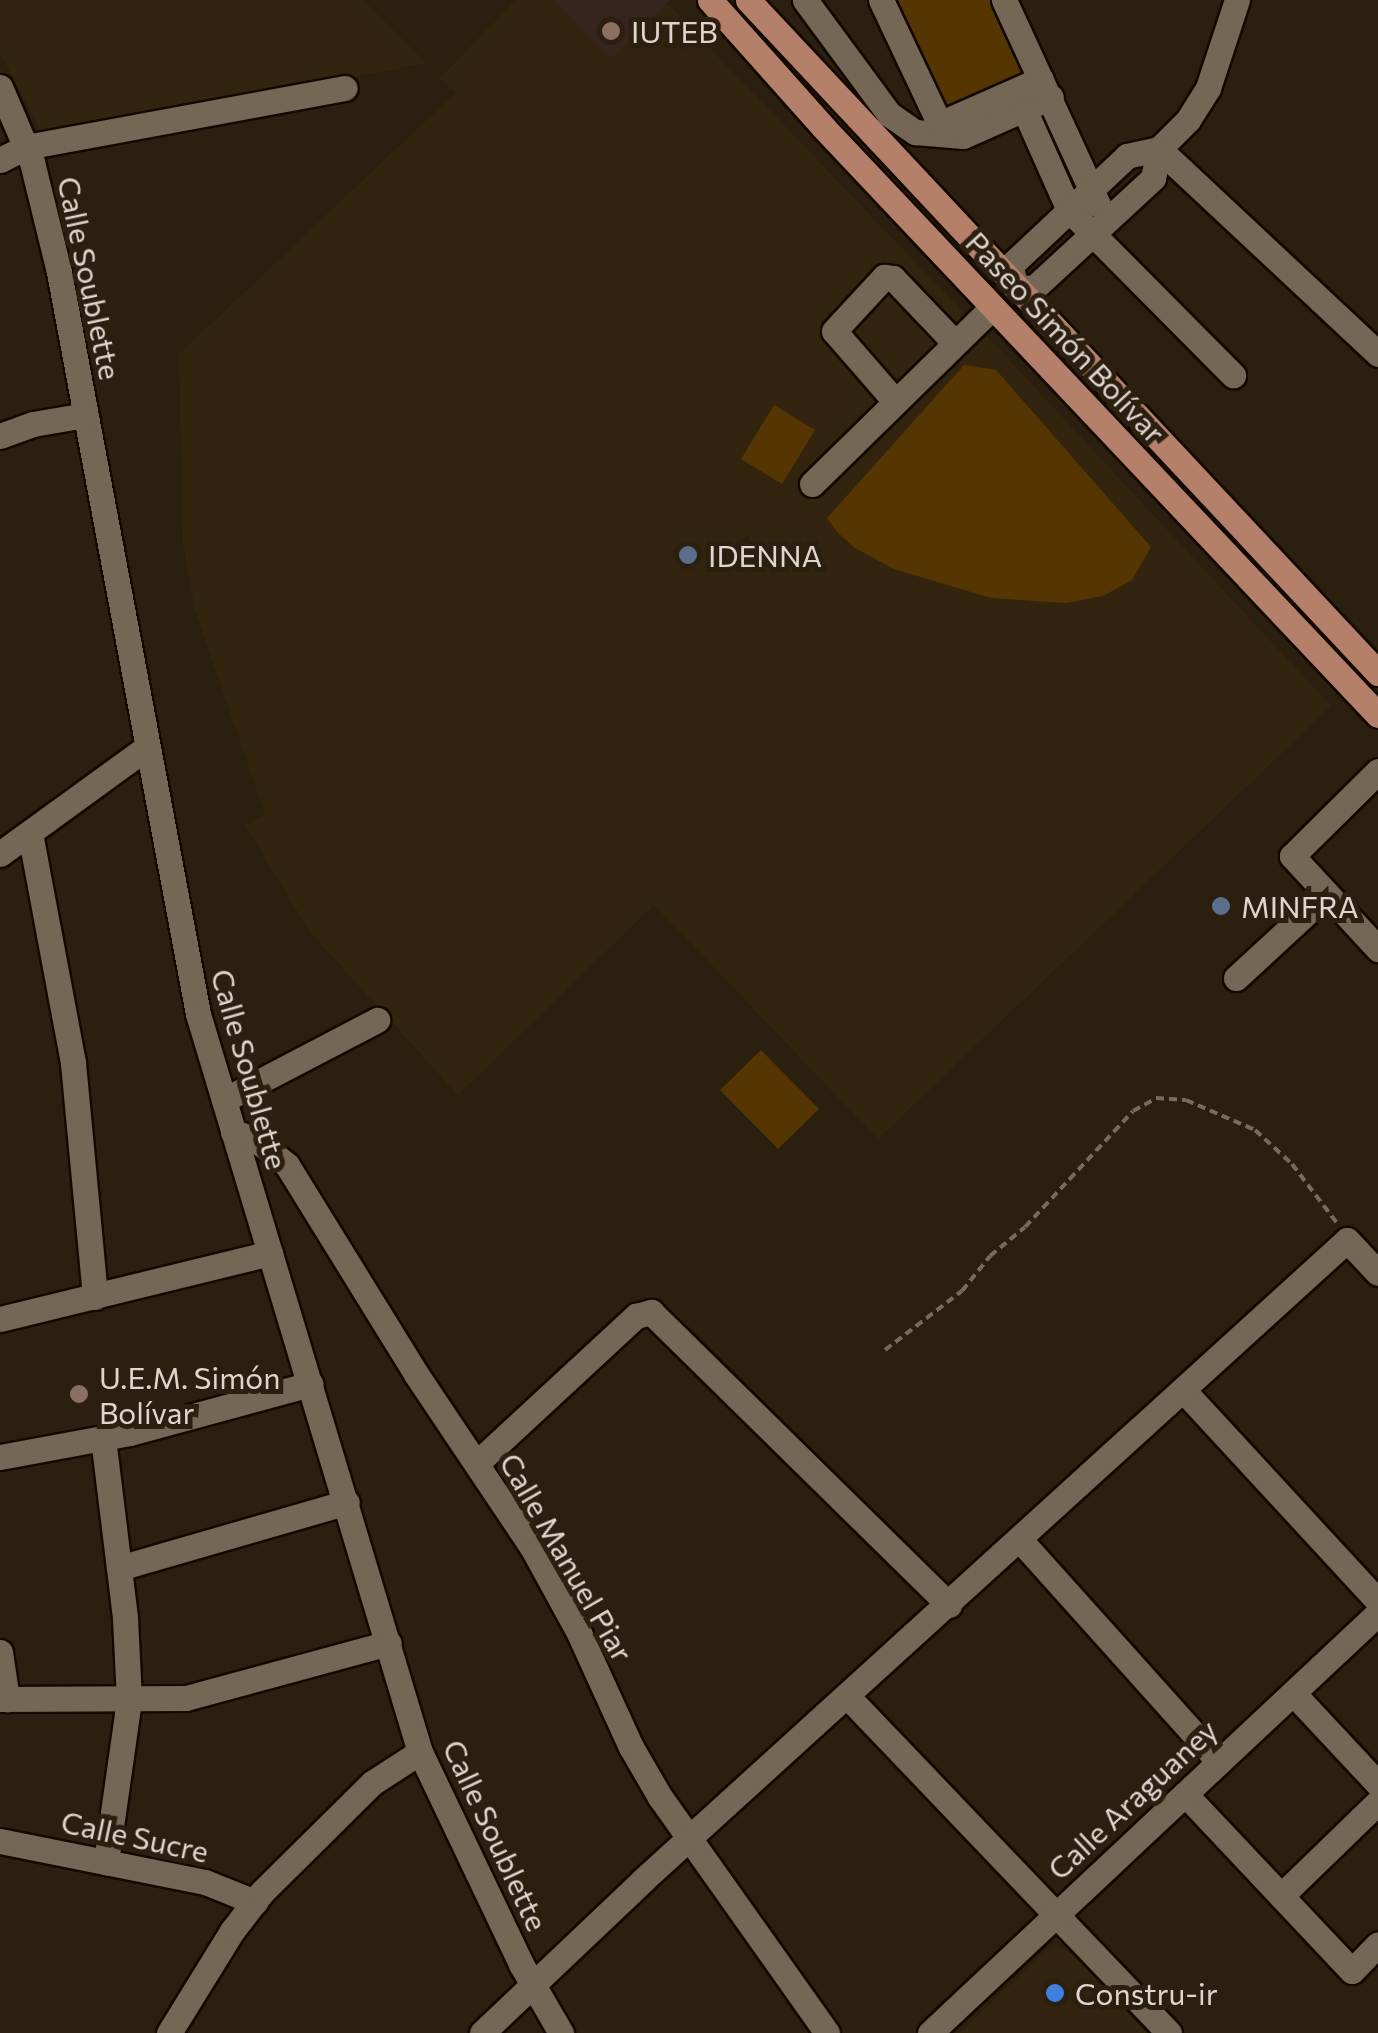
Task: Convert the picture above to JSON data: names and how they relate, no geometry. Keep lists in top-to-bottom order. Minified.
{"streets":{"main road":["Paseo Simón Bolívar"],"street":["Calle Soublette","Calle Manuel Piar","Calle Araguaney","Calle Sucre"]},"crossings":[["Calle Soublette","Calle Manuel Piar"]],"places":["IUTEB","IDENNA","MINFRA","U.E.M. Simón Bolívar","Constru-ir"]}
